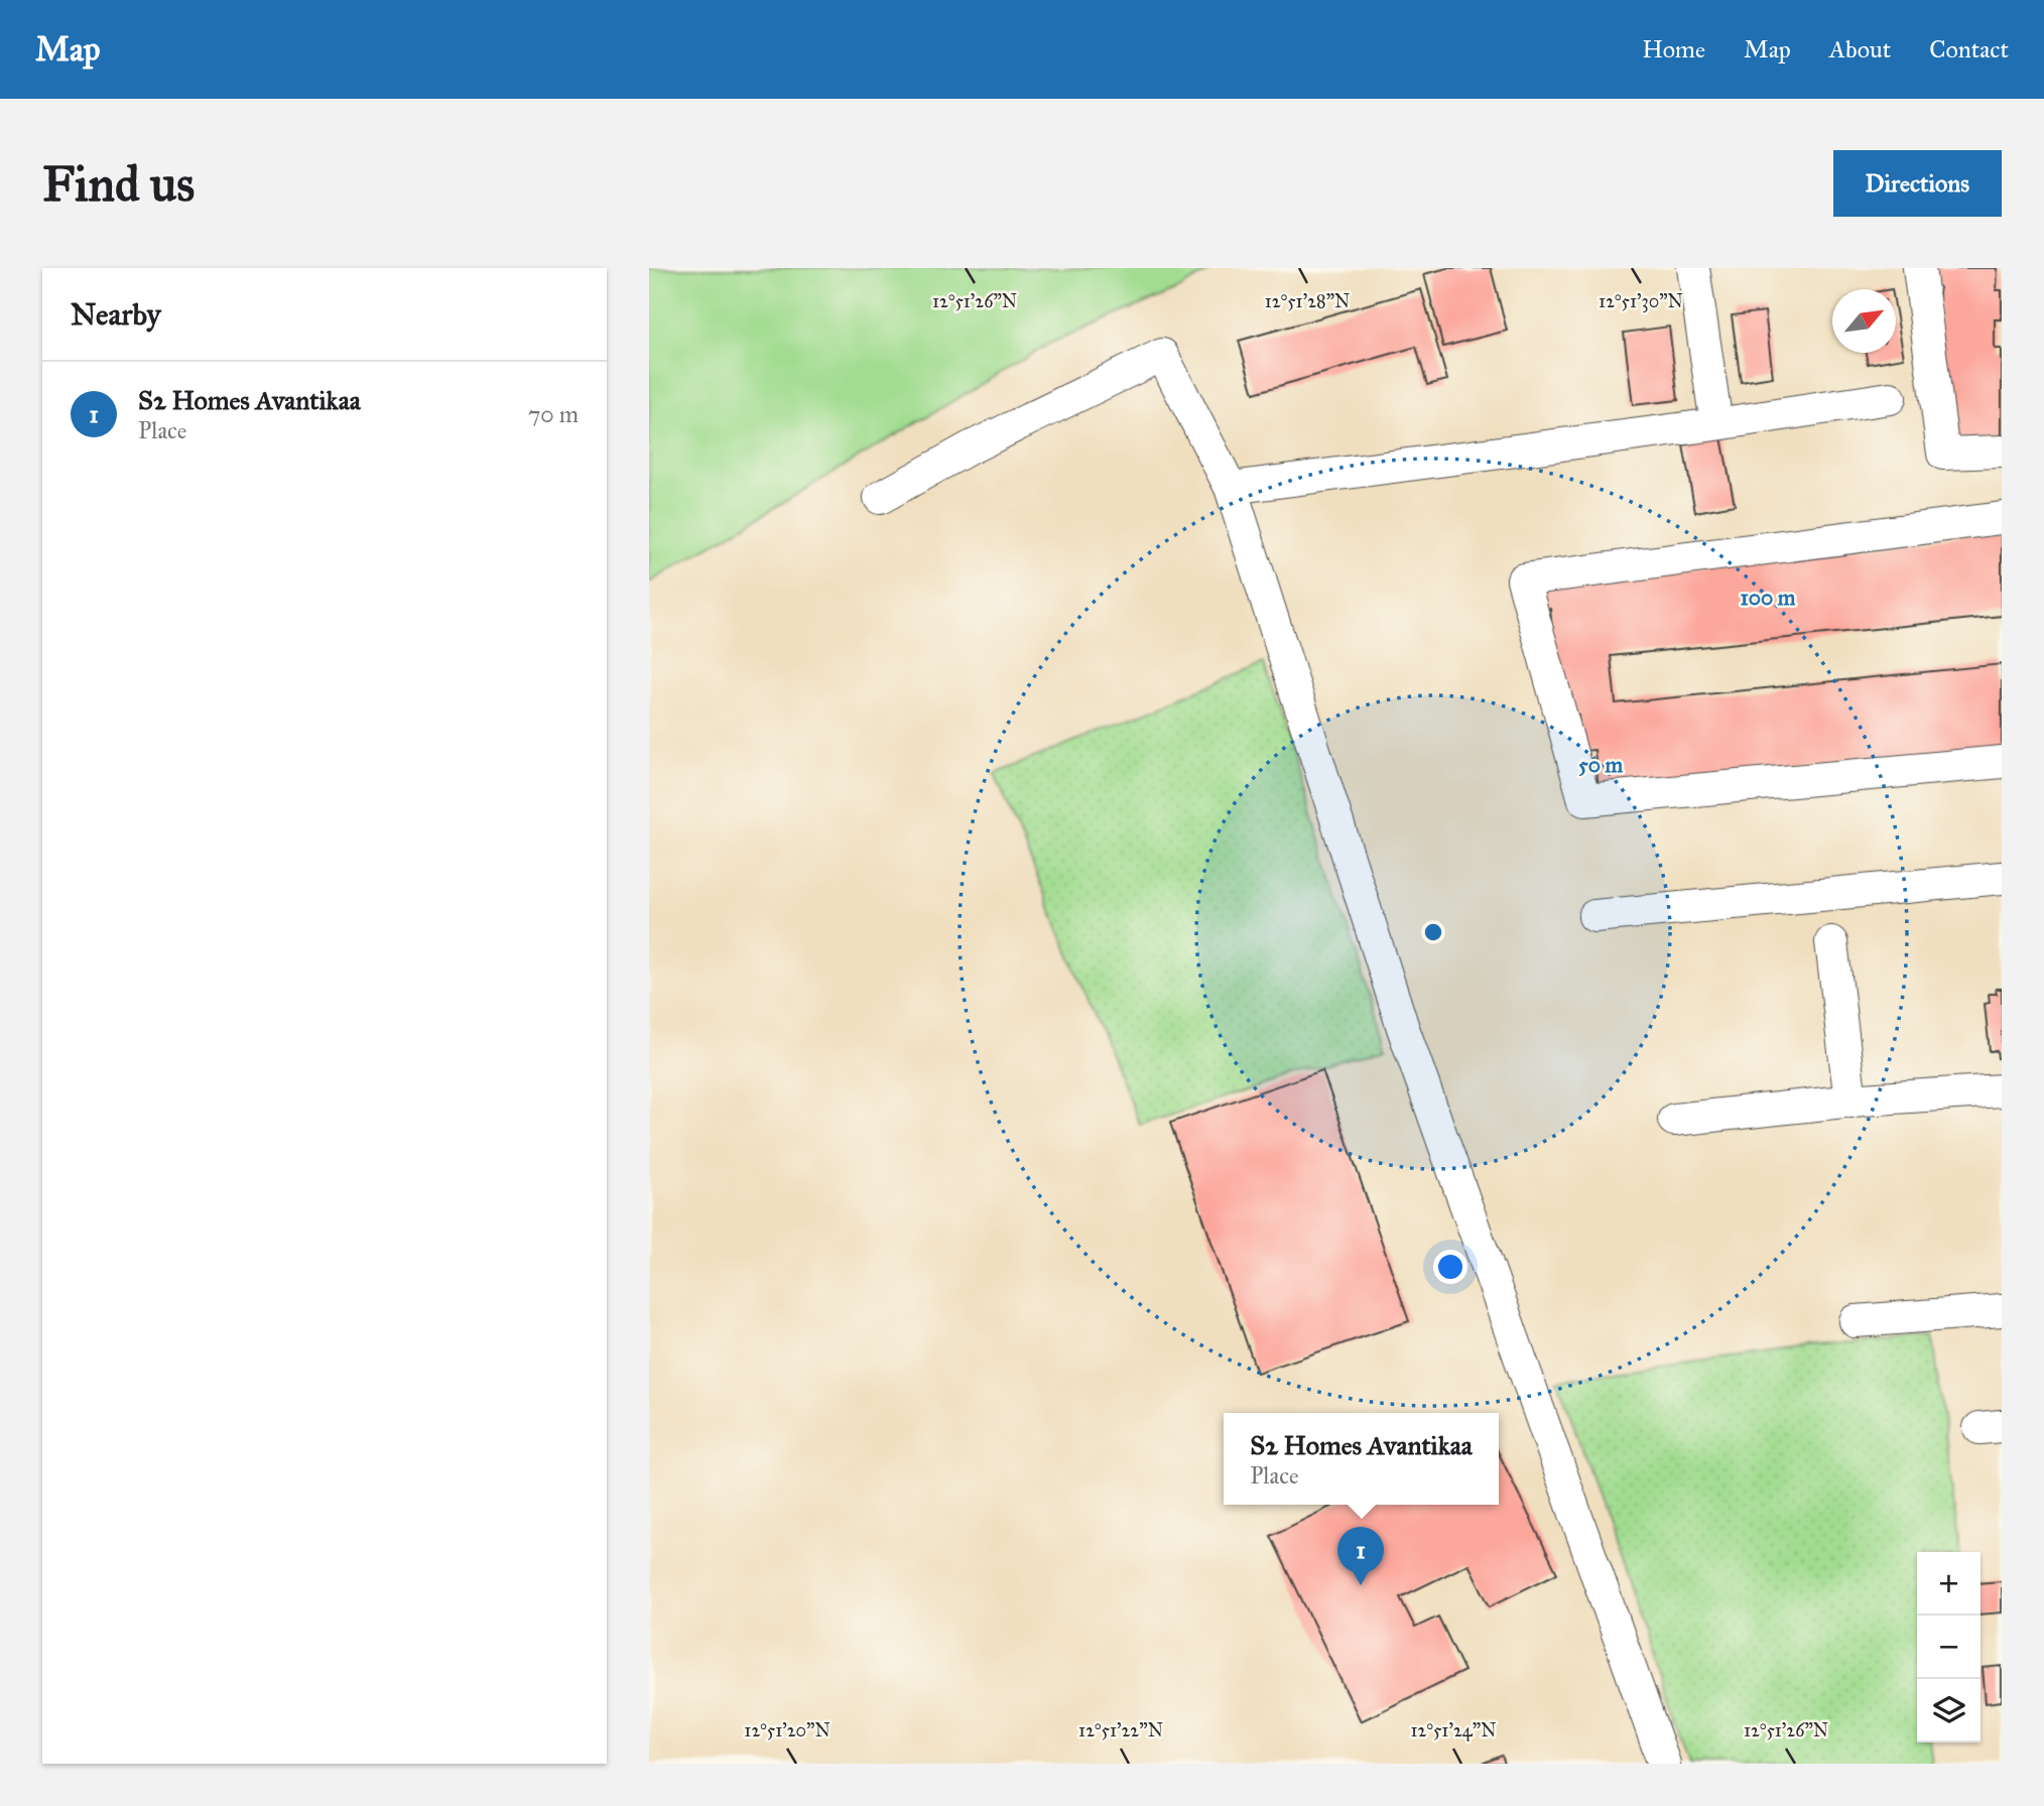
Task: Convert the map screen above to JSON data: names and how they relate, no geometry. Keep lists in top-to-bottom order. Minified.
{"north":"top right","page":{"header":"Map","nav":["Home","Map","About","Contact"],"buttons":"Directions","title":"Find us","heading":"Nearby","list":[{"mark":"1","name":"S2 Homes Avantikaa","note":"Place","value":"70 m"}],"popup":["S2 Homes Avantikaa","Place"],"pins":"1","map_buttons":["+","−"]},"coordinates":["12°51'26\"N","12°51'28\"N","12°51'30\"N","12°51'20\"N","12°51'22\"N","12°51'24\"N"],"rings":["100 m","50 m"]}
